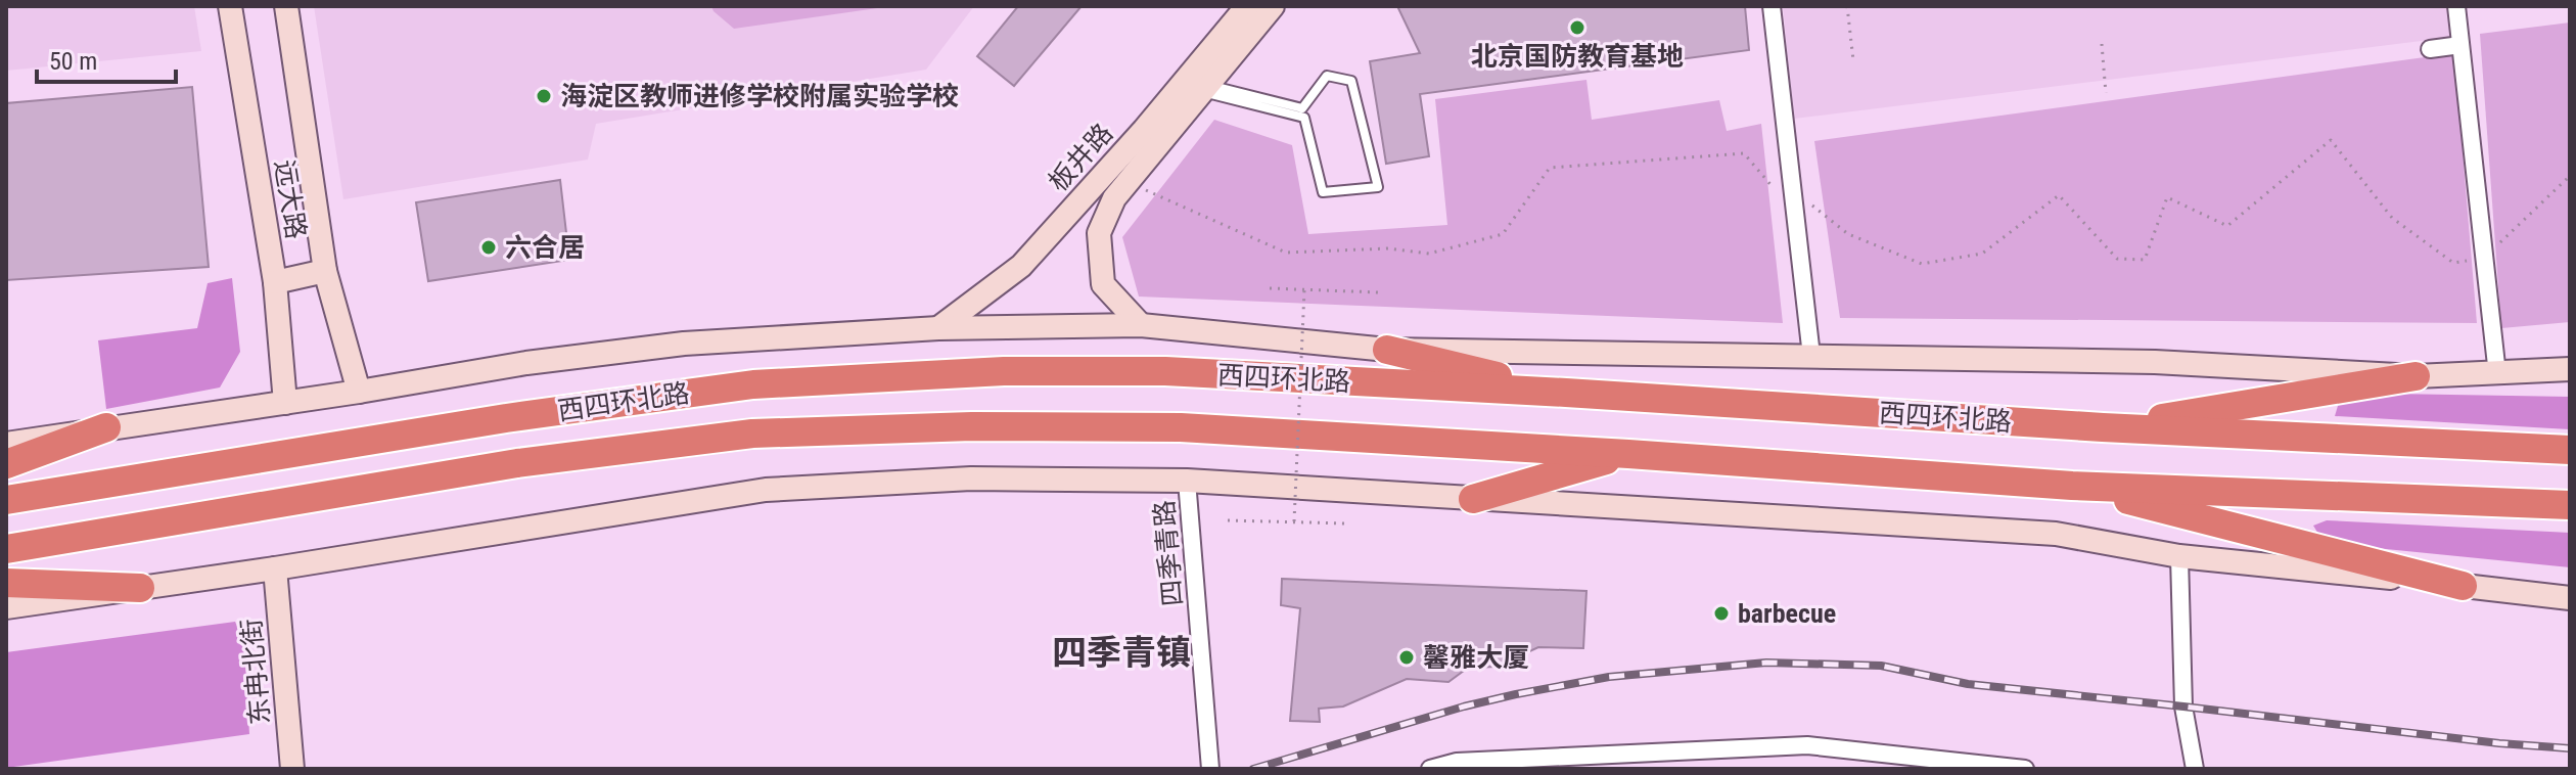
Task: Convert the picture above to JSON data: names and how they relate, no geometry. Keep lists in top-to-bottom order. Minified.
{"streets":{"highway":["西四环北路"],"street":["板井路","远大路","四季青路","东冉北街"]},"crossings":[["板井路","西四环北路"],["远大路","西四环北路"]],"districts":["四季青镇"],"places":["北京国防教育基地","海淀区教师进修学校附属实验学校","六合居","barbecue","馨雅大厦"],"scale_bar":"50 m"}
